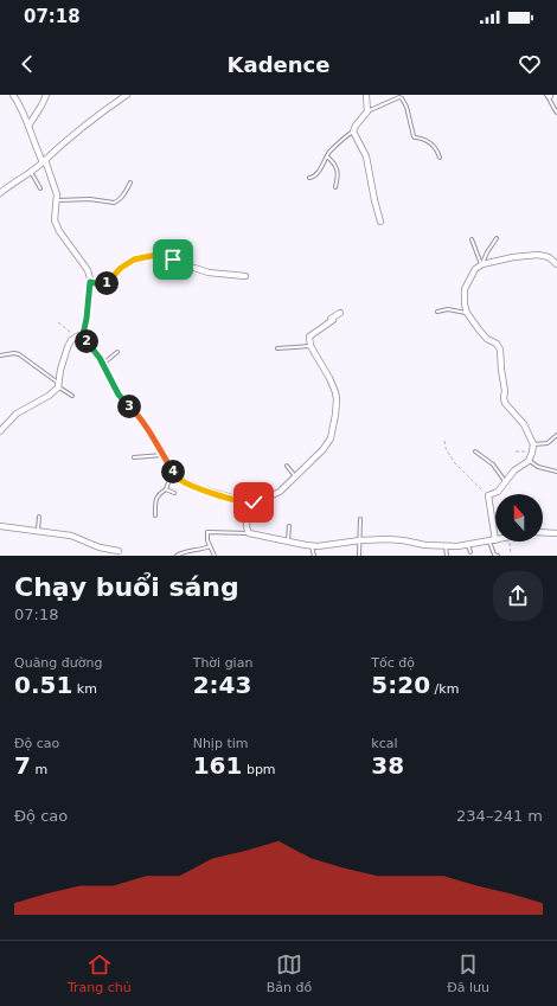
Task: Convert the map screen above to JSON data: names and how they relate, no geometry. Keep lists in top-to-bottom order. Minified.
{"north":"top","page":{"status":"07:18","header":"Kadence","pins":["1","2","3","4"],"heading":["Chạy buổi sáng","07:18"],"stats":[["Quãng đường","0.51 km"],["Thời gian","2:43"],["Tốc độ","5:20 /km"],["Độ cao","7 m"],["Nhịp tim","161 bpm"],["kcal","38"]],"chart":["Độ cao","234–241 m"],"tabs":["Trang chủ","Bản đồ","Đã lưu"]}}
